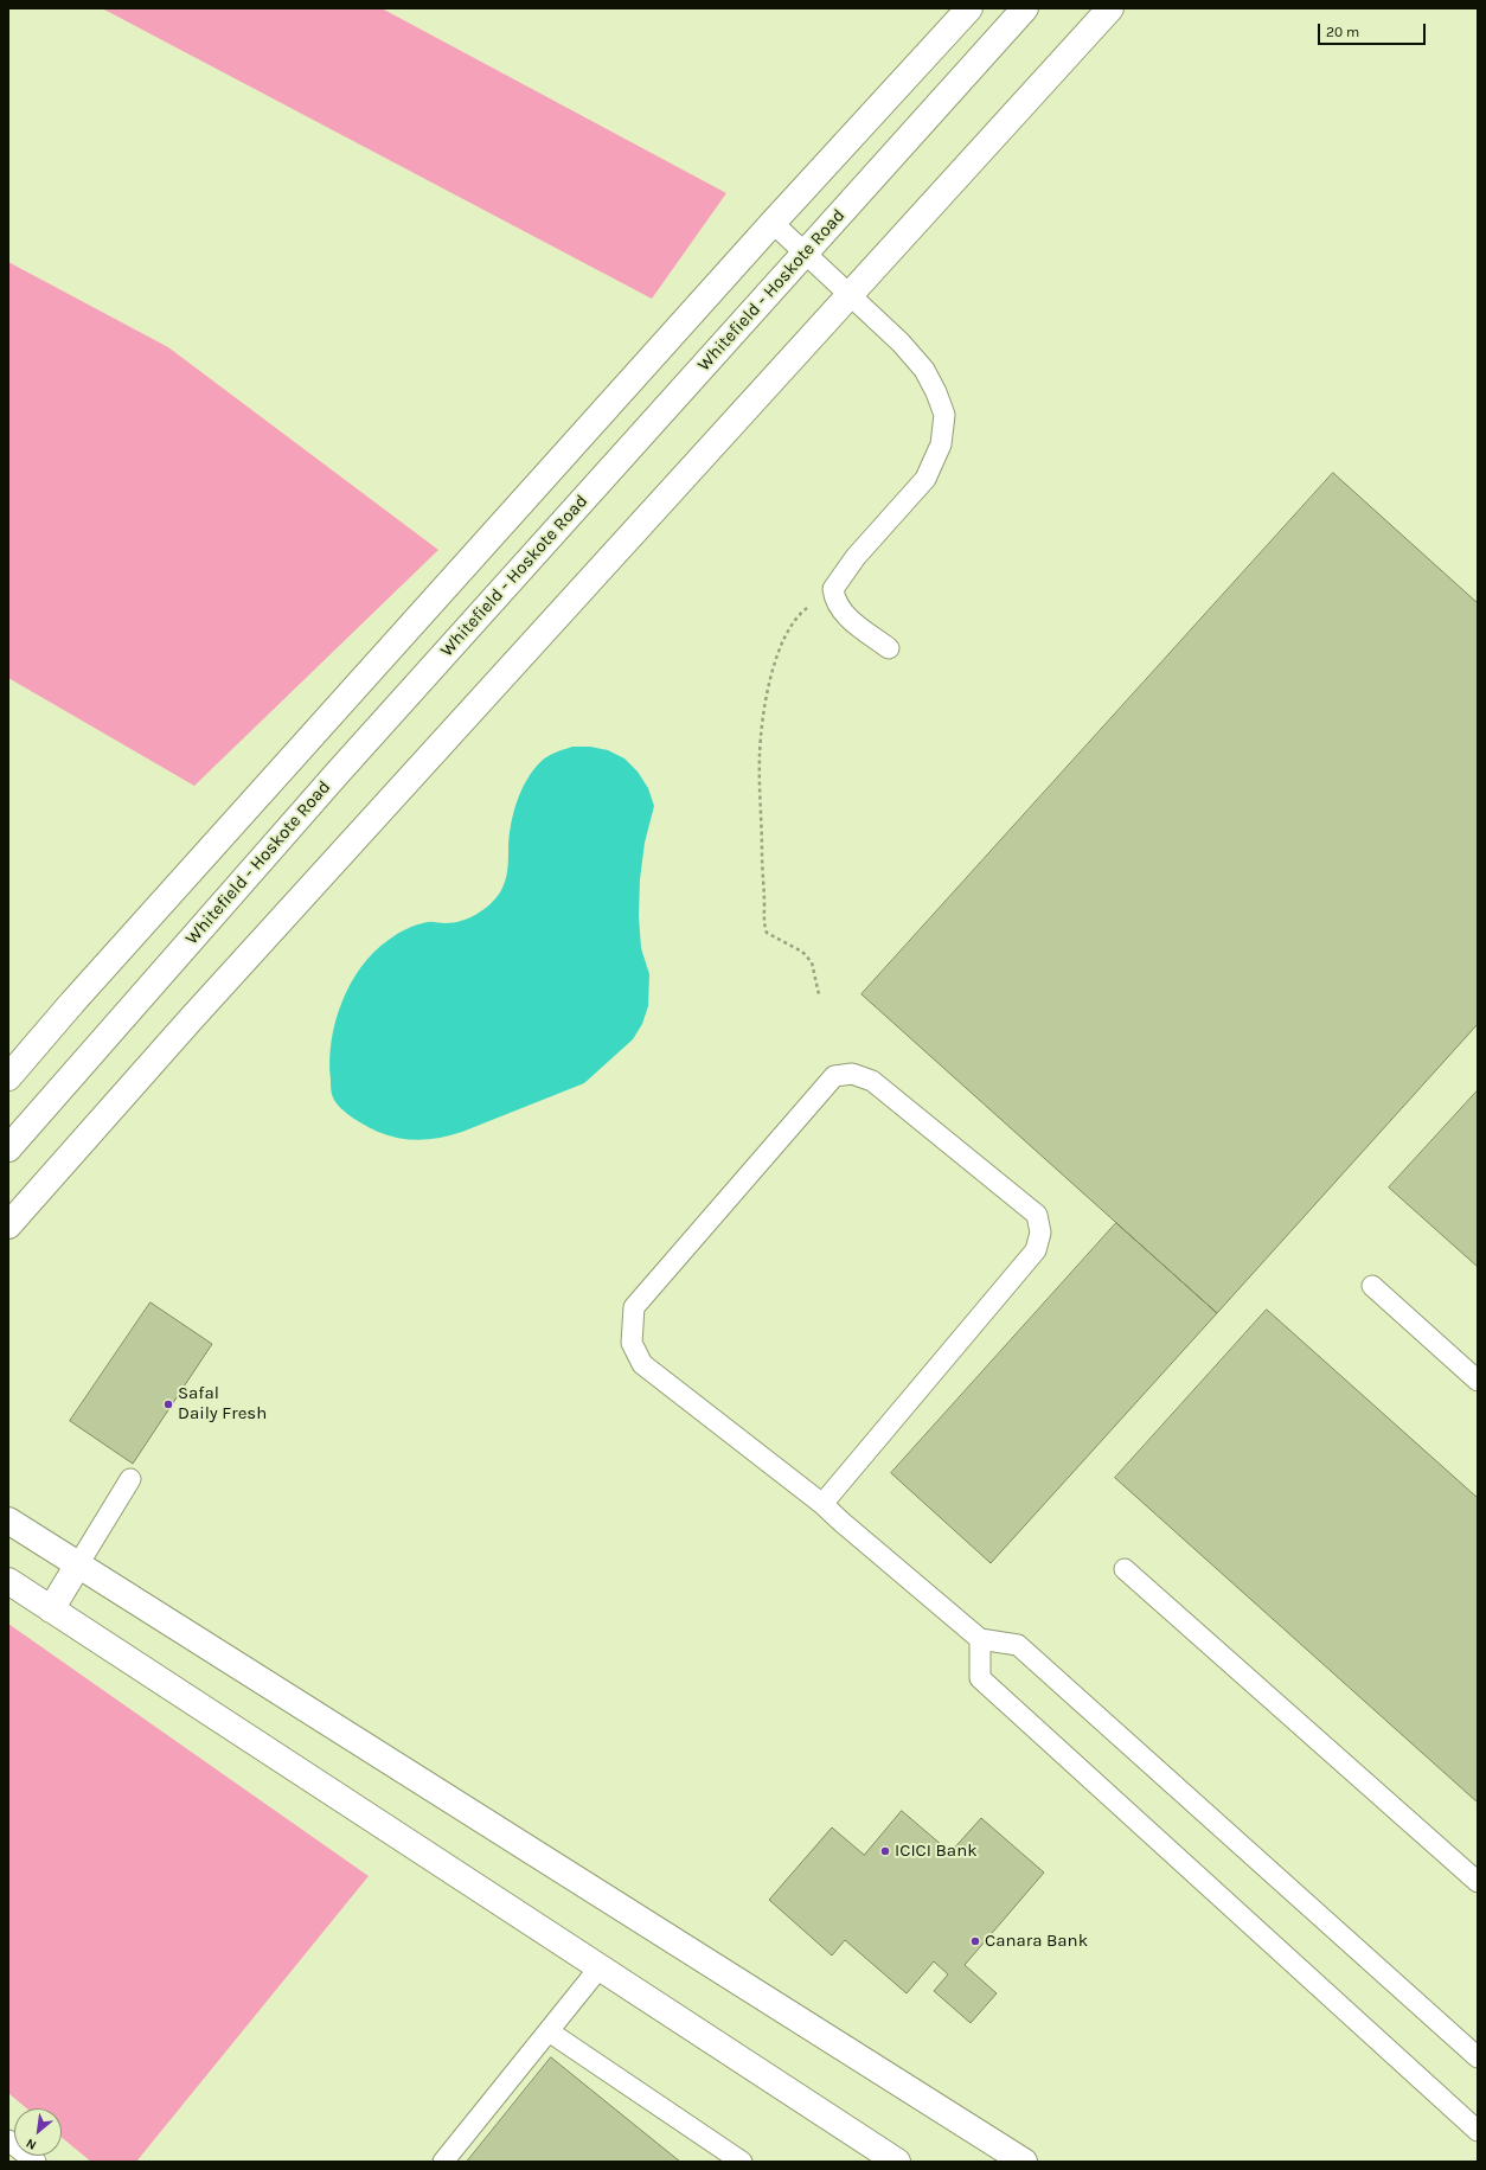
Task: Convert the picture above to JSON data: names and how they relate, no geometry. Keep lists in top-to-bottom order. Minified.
{"streets":{"street":["Whitefield - Hoskote Road"]},"places":["Safal Daily Fresh","ICICI Bank","Canara Bank"],"scale_bar":"20 m","north":"bottom left"}
